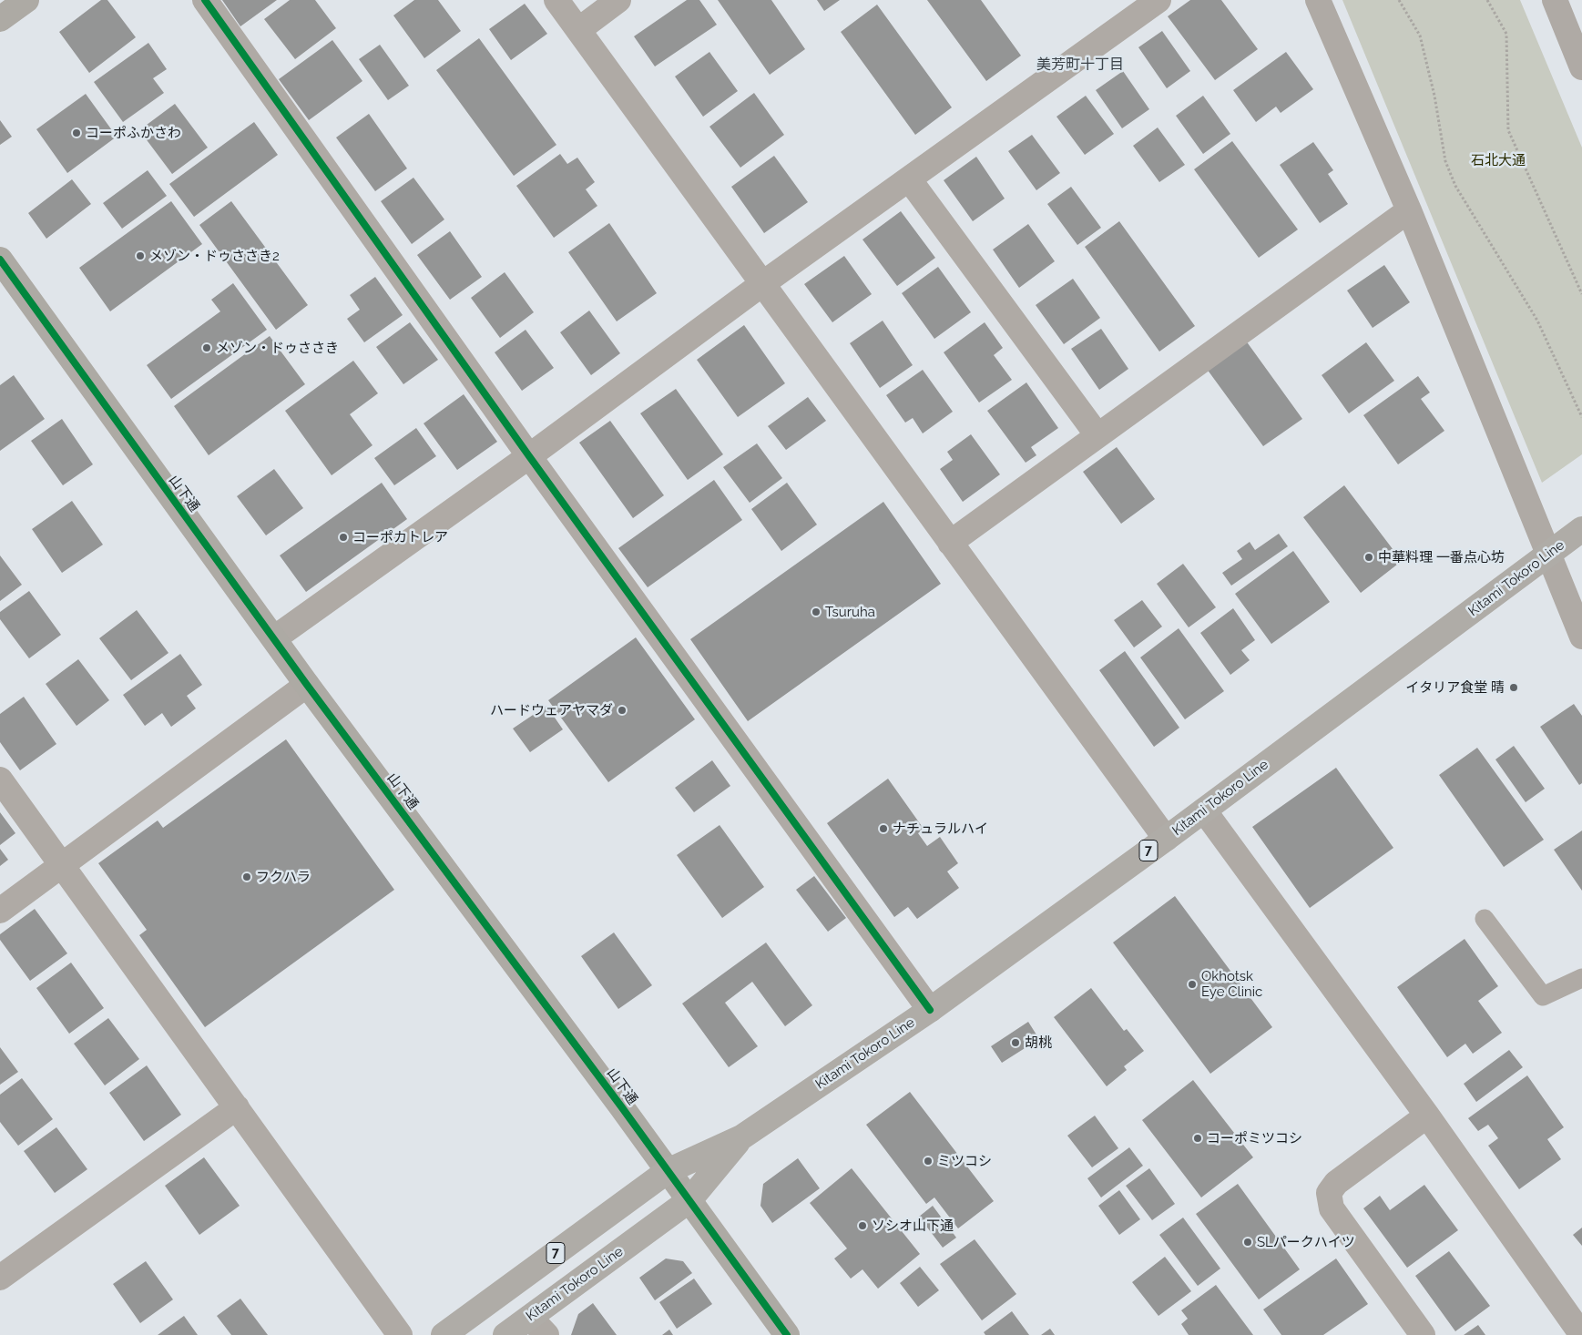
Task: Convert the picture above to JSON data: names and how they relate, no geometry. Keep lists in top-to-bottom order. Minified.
{"streets":{"main road":["Kitami Tokoro Line","7"],"street":["山下通"]},"crossings":[["山下通","Kitami Tokoro Line"]],"districts":["美芳町十丁目"],"parks":["石北大通"],"places":["コーポふかさわ","メゾン・ドゥささき2","メゾン・ドゥささき","コーポカトレア","中華料理 一番点心坊","Tsuruha","イタリア食堂 晴","ハードウェアヤマダ","ナチュラルハイ","フクハラ","Okhotsk Eye Clinic","胡桃","コーポミツコシ","ミツコシ","ソシオ山下通","SLパークハイツ"]}
